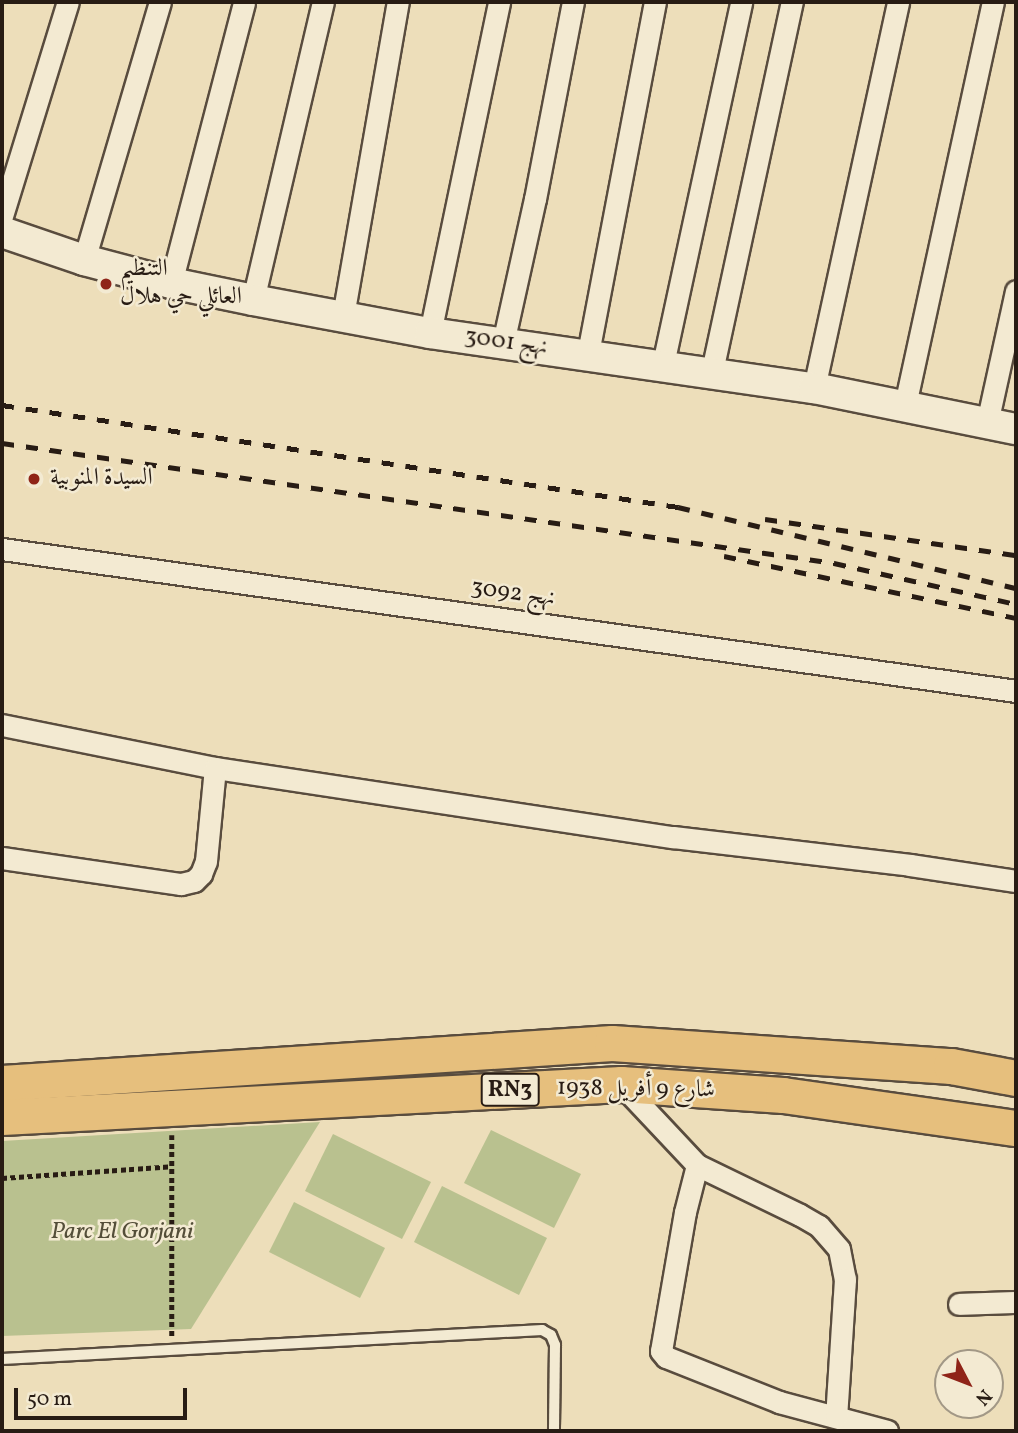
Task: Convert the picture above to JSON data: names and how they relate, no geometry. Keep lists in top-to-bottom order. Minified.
{"streets":{"main road":["RN3","شارع 9 أفريل 1938"],"street":["نهج 3001","نهج 3092"]},"parks":["Parc El Gorjani"],"places":["التنظيم العائلي حي هلال","السيدة المنوبية"],"scale_bar":"50 m","north":"bottom right"}
